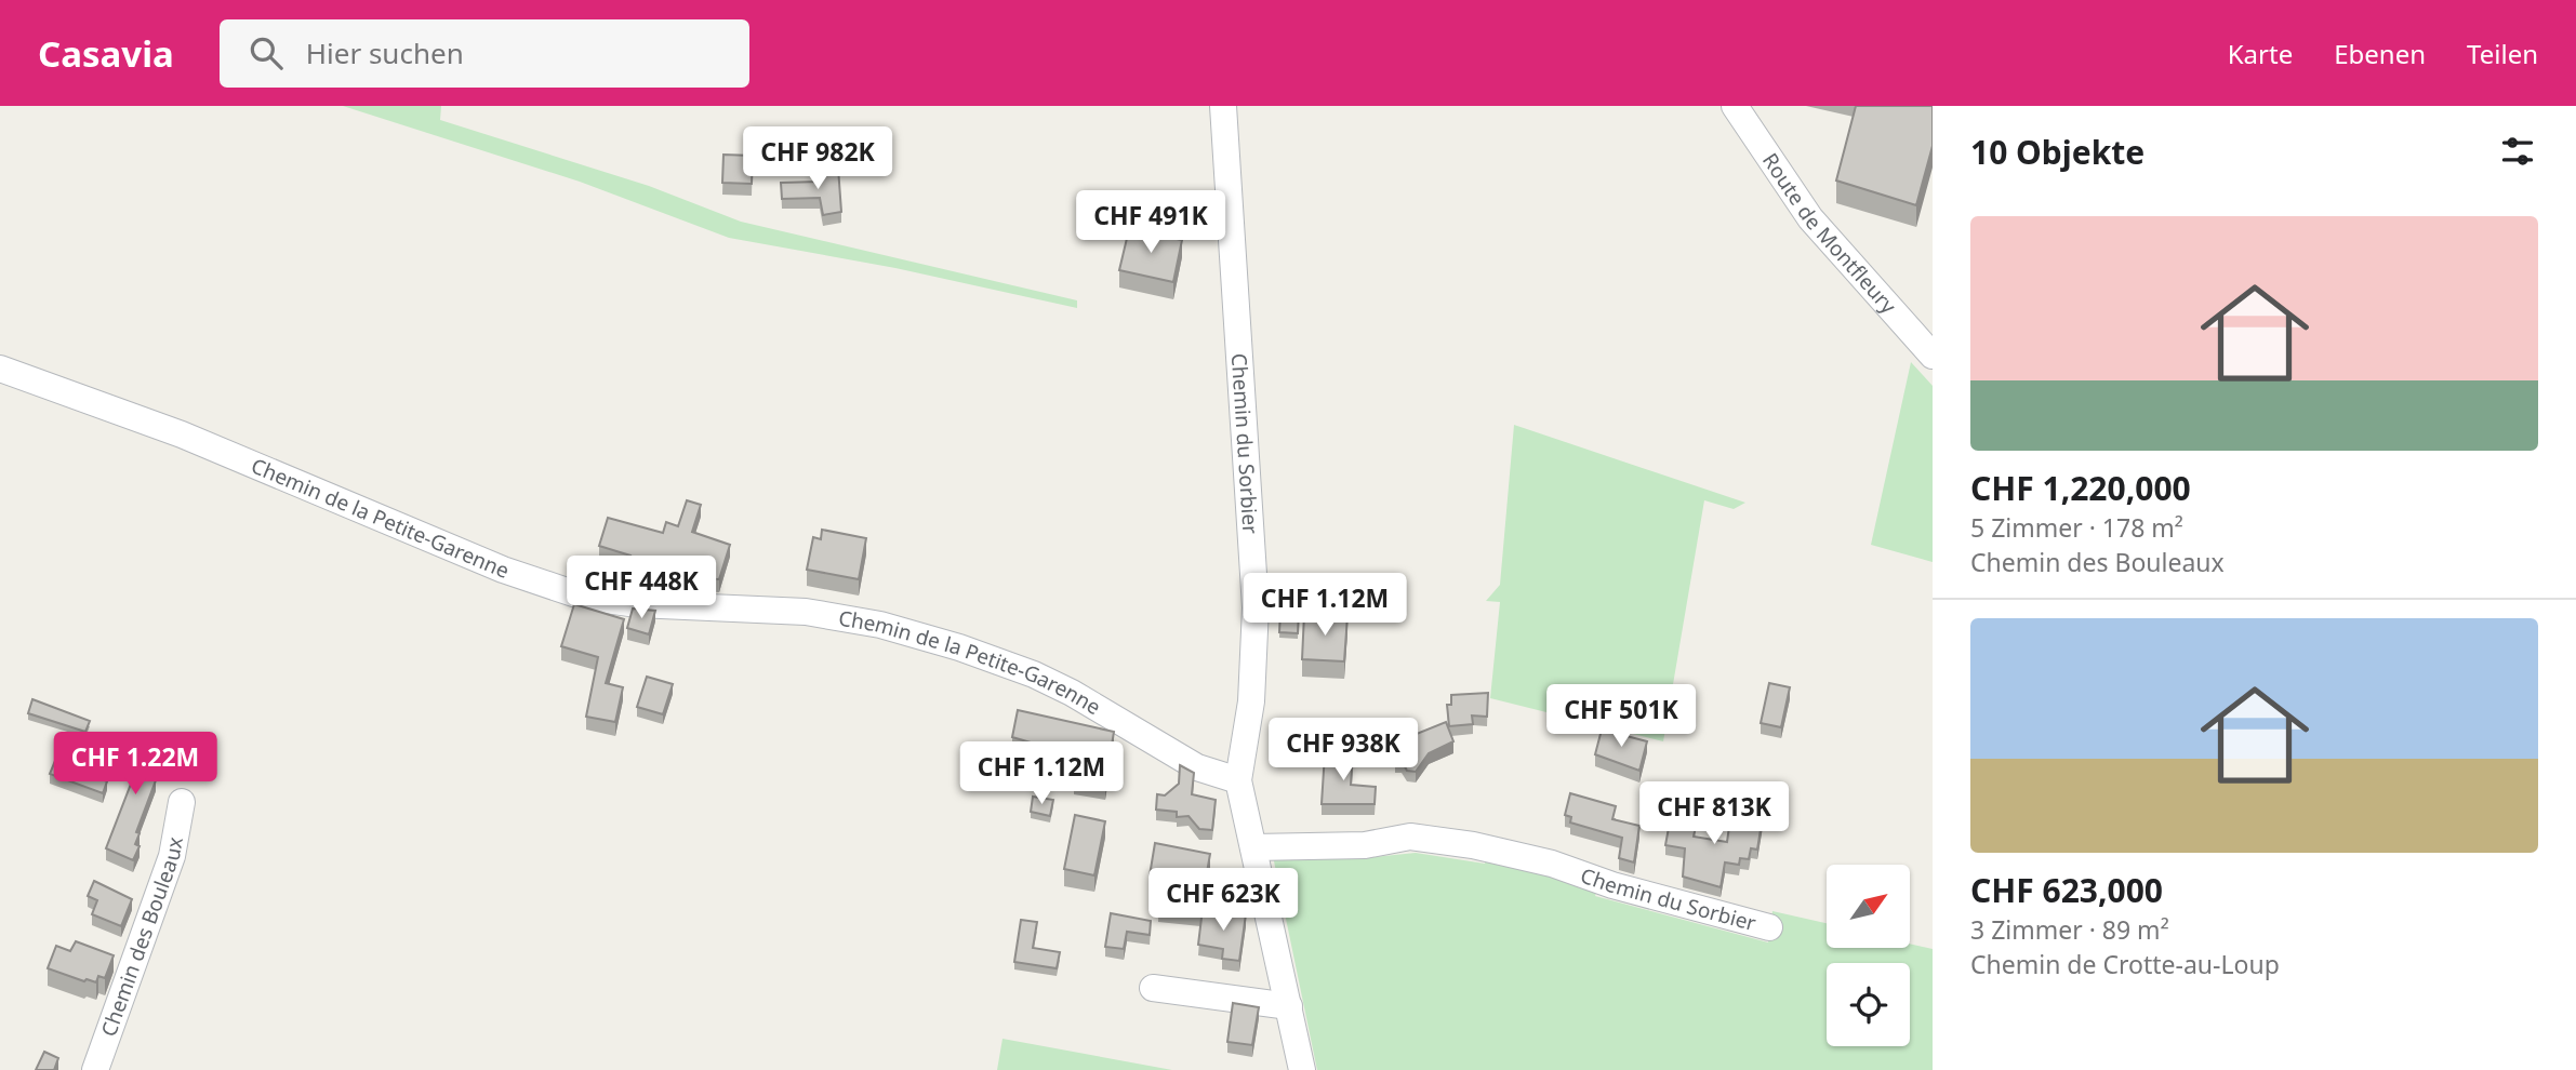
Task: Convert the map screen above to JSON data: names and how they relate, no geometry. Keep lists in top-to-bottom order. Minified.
{"streets":{"street":["Route de Montfleury","Chemin du Sorbier","Chemin de la Petite-Garenne","Chemin des Bouleaux"]},"crossings":[["Chemin du Sorbier","Chemin de la Petite-Garenne"]],"north":"top right","page":{"header":"Casavia","search":"Hier suchen","nav":["Karte","Ebenen","Teilen"],"heading":"10 Objekte","price":["CHF 982K","CHF 491K","CHF 448K","CHF 1.12M","CHF 501K","CHF 938K","CHF 1.22M","CHF 1.12M","CHF 813K","CHF 623K"],"list":[{"name":"CHF 1,220,000","note":"5 Zimmer · 178 m² · Chemin des Bouleaux"},{"name":"CHF 623,000","note":"3 Zimmer · 89 m² · Chemin de Crotte-au-Loup"}]}}
